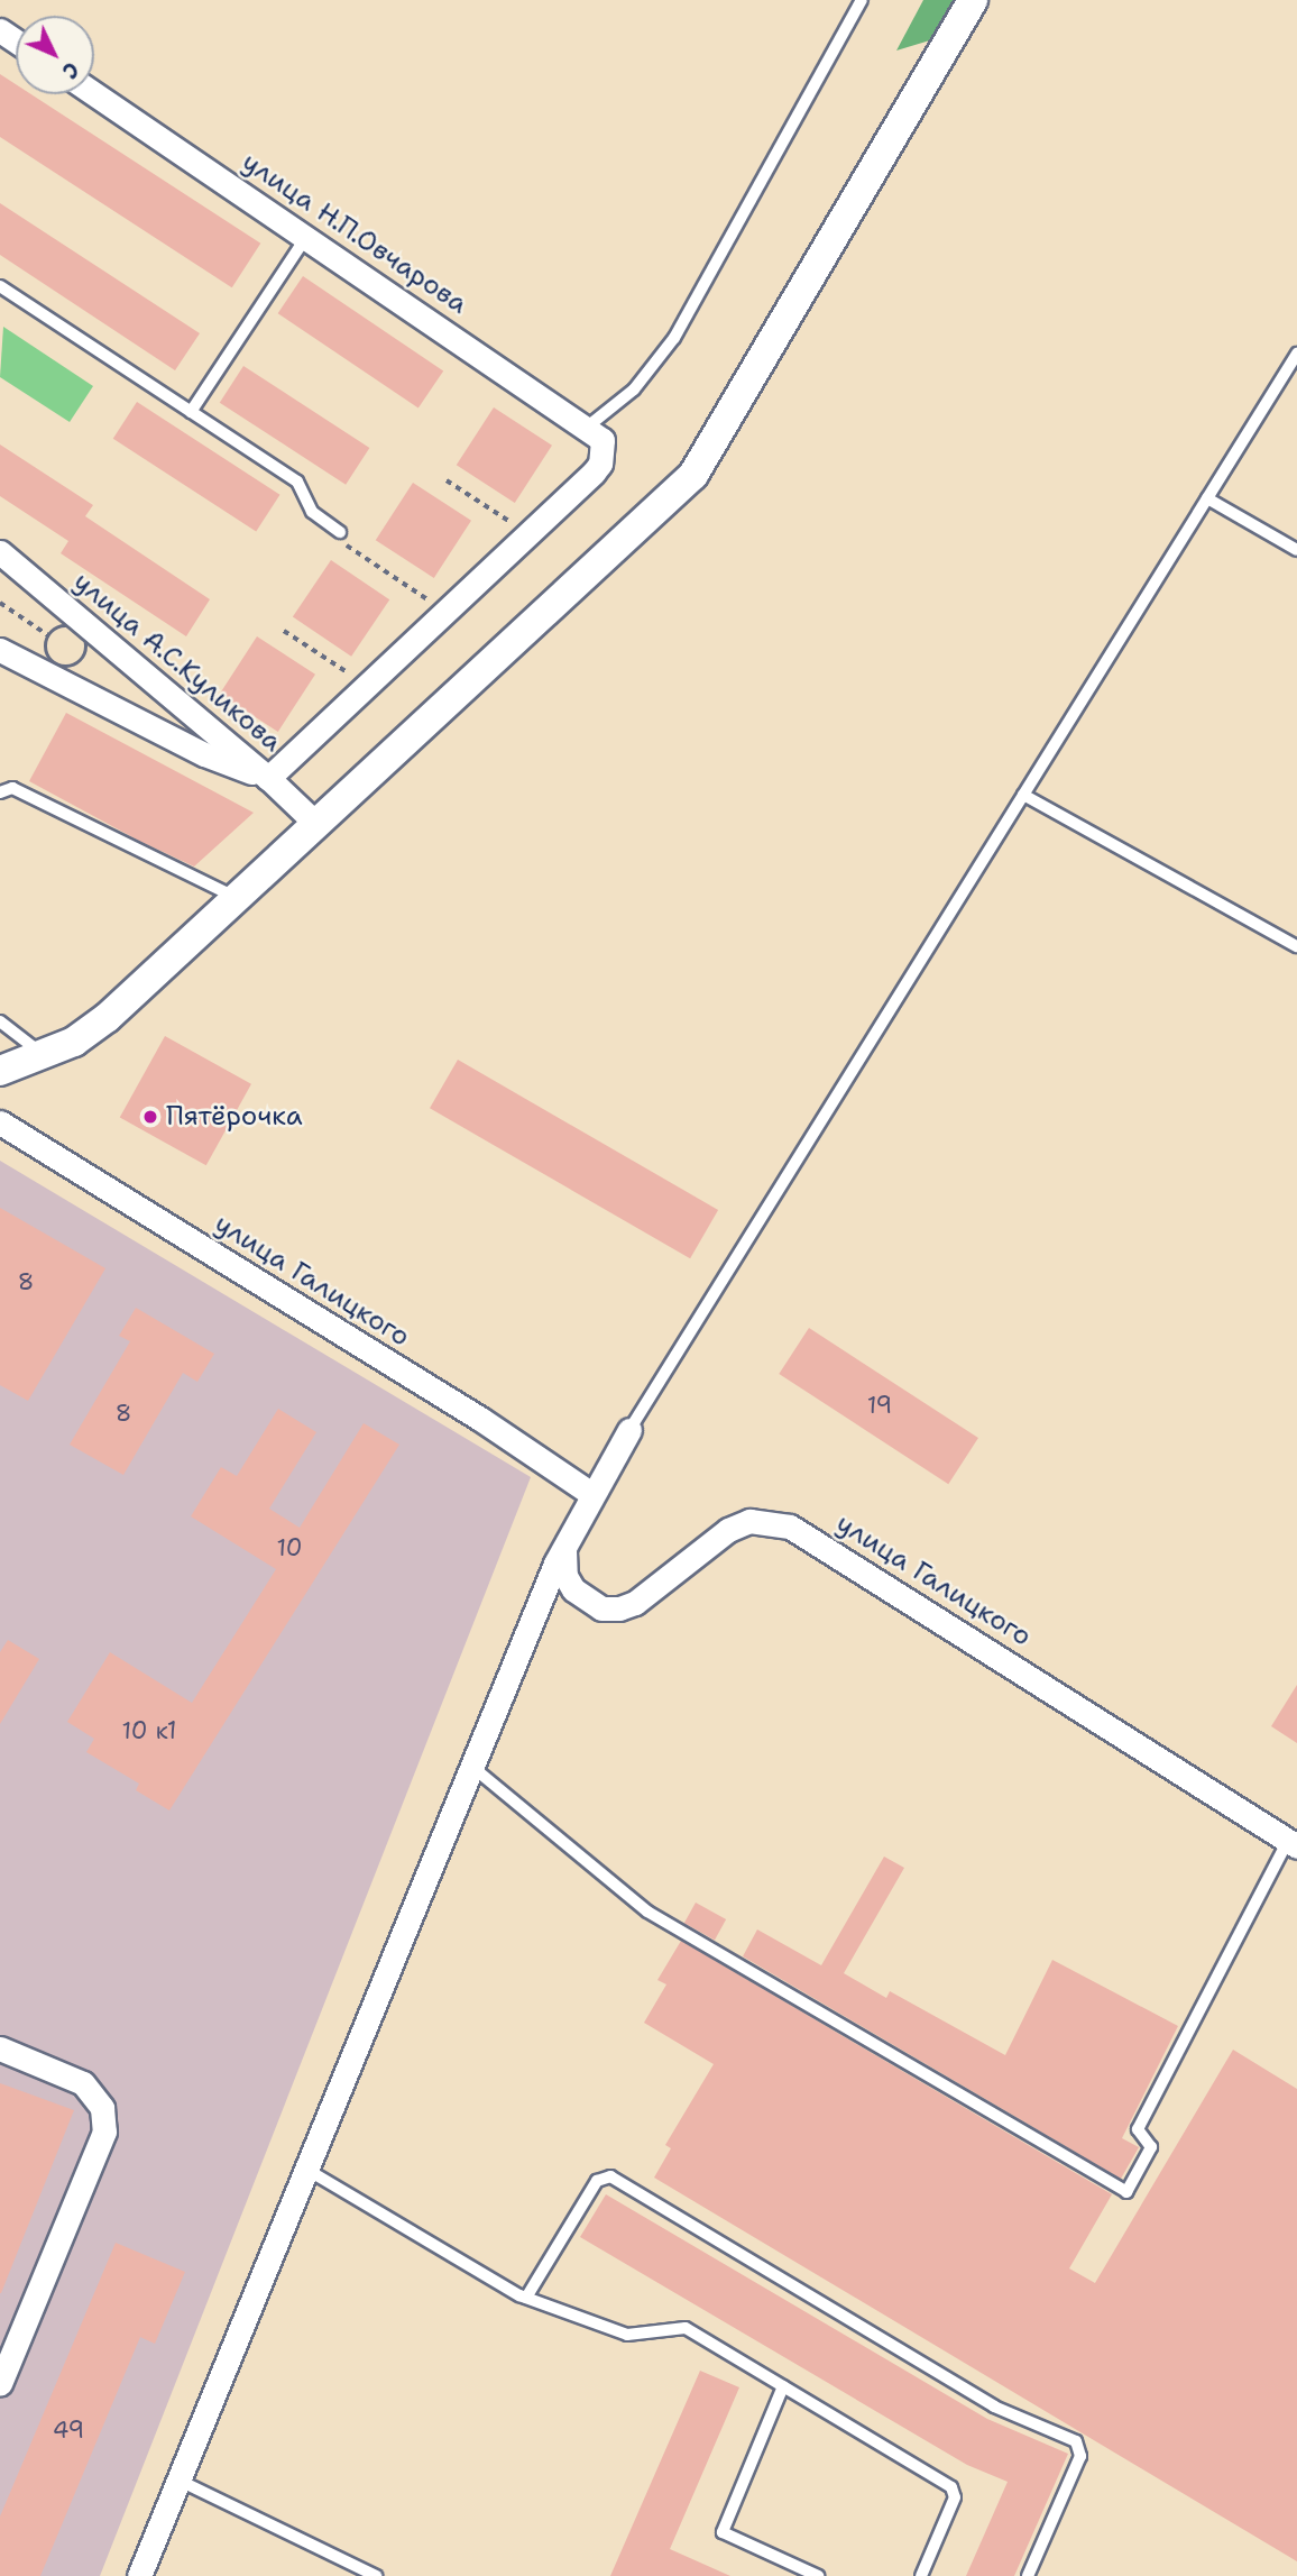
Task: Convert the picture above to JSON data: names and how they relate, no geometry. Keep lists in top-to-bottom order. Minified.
{"streets":{"street":["улица Н.П.Овчарова","улица А.С.Куликова","улица Галицкого"]},"places":["Пятёрочка"],"house_numbers":["8","19","8","10","10 к1","49"],"north":"bottom right"}
